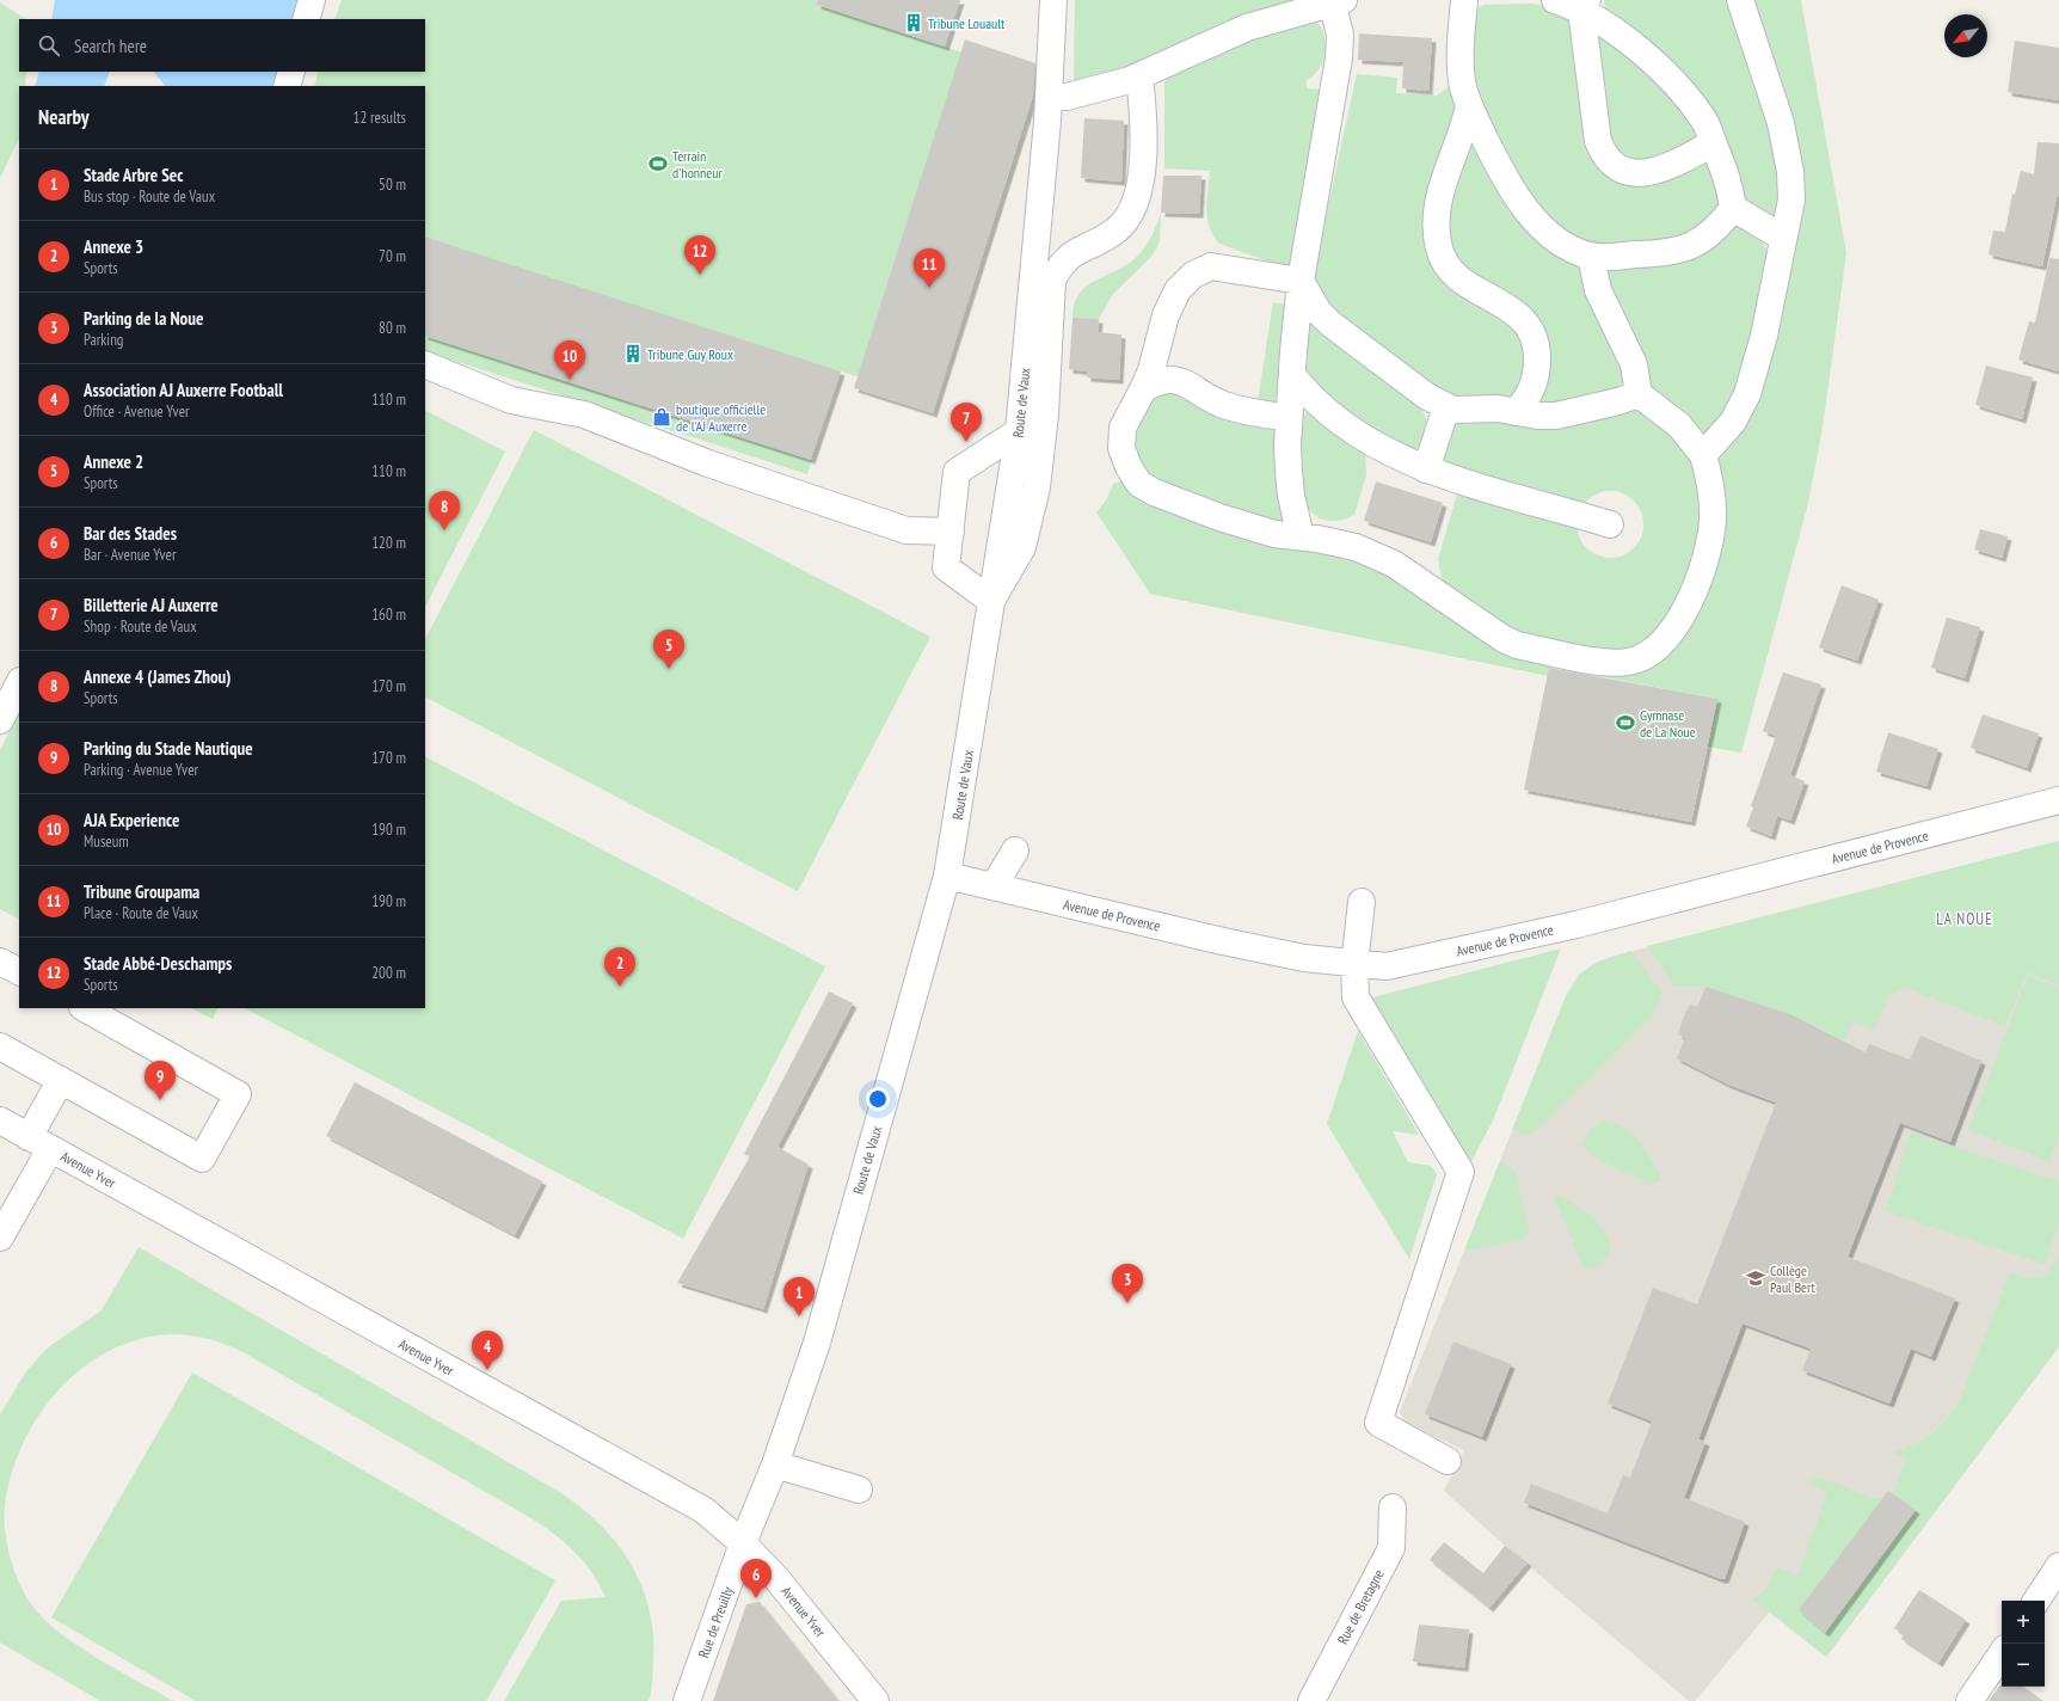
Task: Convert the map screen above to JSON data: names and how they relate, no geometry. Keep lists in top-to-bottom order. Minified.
{"streets":{"street":["Route de Vaux","Avenue de Provence","Avenue Yver","Rue de Bretagne","Rue de Preuilly"]},"crossings":[["Route de Vaux","Avenue de Provence"],["Route de Vaux","Avenue Yver"],["Route de Vaux","Rue de Preuilly"],["Avenue Yver","Rue de Preuilly"]],"districts":["LA NOUE"],"places":{"building":["Tribune Louault","Tribune Guy Roux"],"sports":["Terrain d'honneur","Gymnase de La Noue"],"shop":["boutique officielle de l'AJ Auxerre"],"school or university":["Collège Paul Bert"]},"north":"bottom left","page":{"search":"Search here","heading":["Nearby","12 results"],"list":[{"mark":"1","name":"Stade Arbre Sec","note":"Bus stop · Route de Vaux","value":"50 m"},{"mark":"2","name":"Annexe 3","note":"Sports","value":"70 m"},{"mark":"3","name":"Parking de la Noue","note":"Parking","value":"80 m"},{"mark":"4","name":"Association AJ Auxerre Football","note":"Office · Avenue Yver","value":"110 m"},{"mark":"5","name":"Annexe 2","note":"Sports","value":"110 m"},{"mark":"6","name":"Bar des Stades","note":"Bar · Avenue Yver","value":"120 m"},{"mark":"7","name":"Billetterie AJ Auxerre","note":"Shop · Route de Vaux","value":"160 m"},{"mark":"8","name":"Annexe 4 (James Zhou)","note":"Sports","value":"170 m"},{"mark":"9","name":"Parking du Stade Nautique","note":"Parking · Avenue Yver","value":"170 m"},{"mark":"10","name":"AJA Experience","note":"Museum","value":"190 m"},{"mark":"11","name":"Tribune Groupama","note":"Place · Route de Vaux","value":"190 m"},{"mark":"12","name":"Stade Abbé-Deschamps","note":"Sports","value":"200 m"}],"pins":["12","11","10","7","8","5","2","9","3","1","4","6"],"map_buttons":["+","−"]}}
